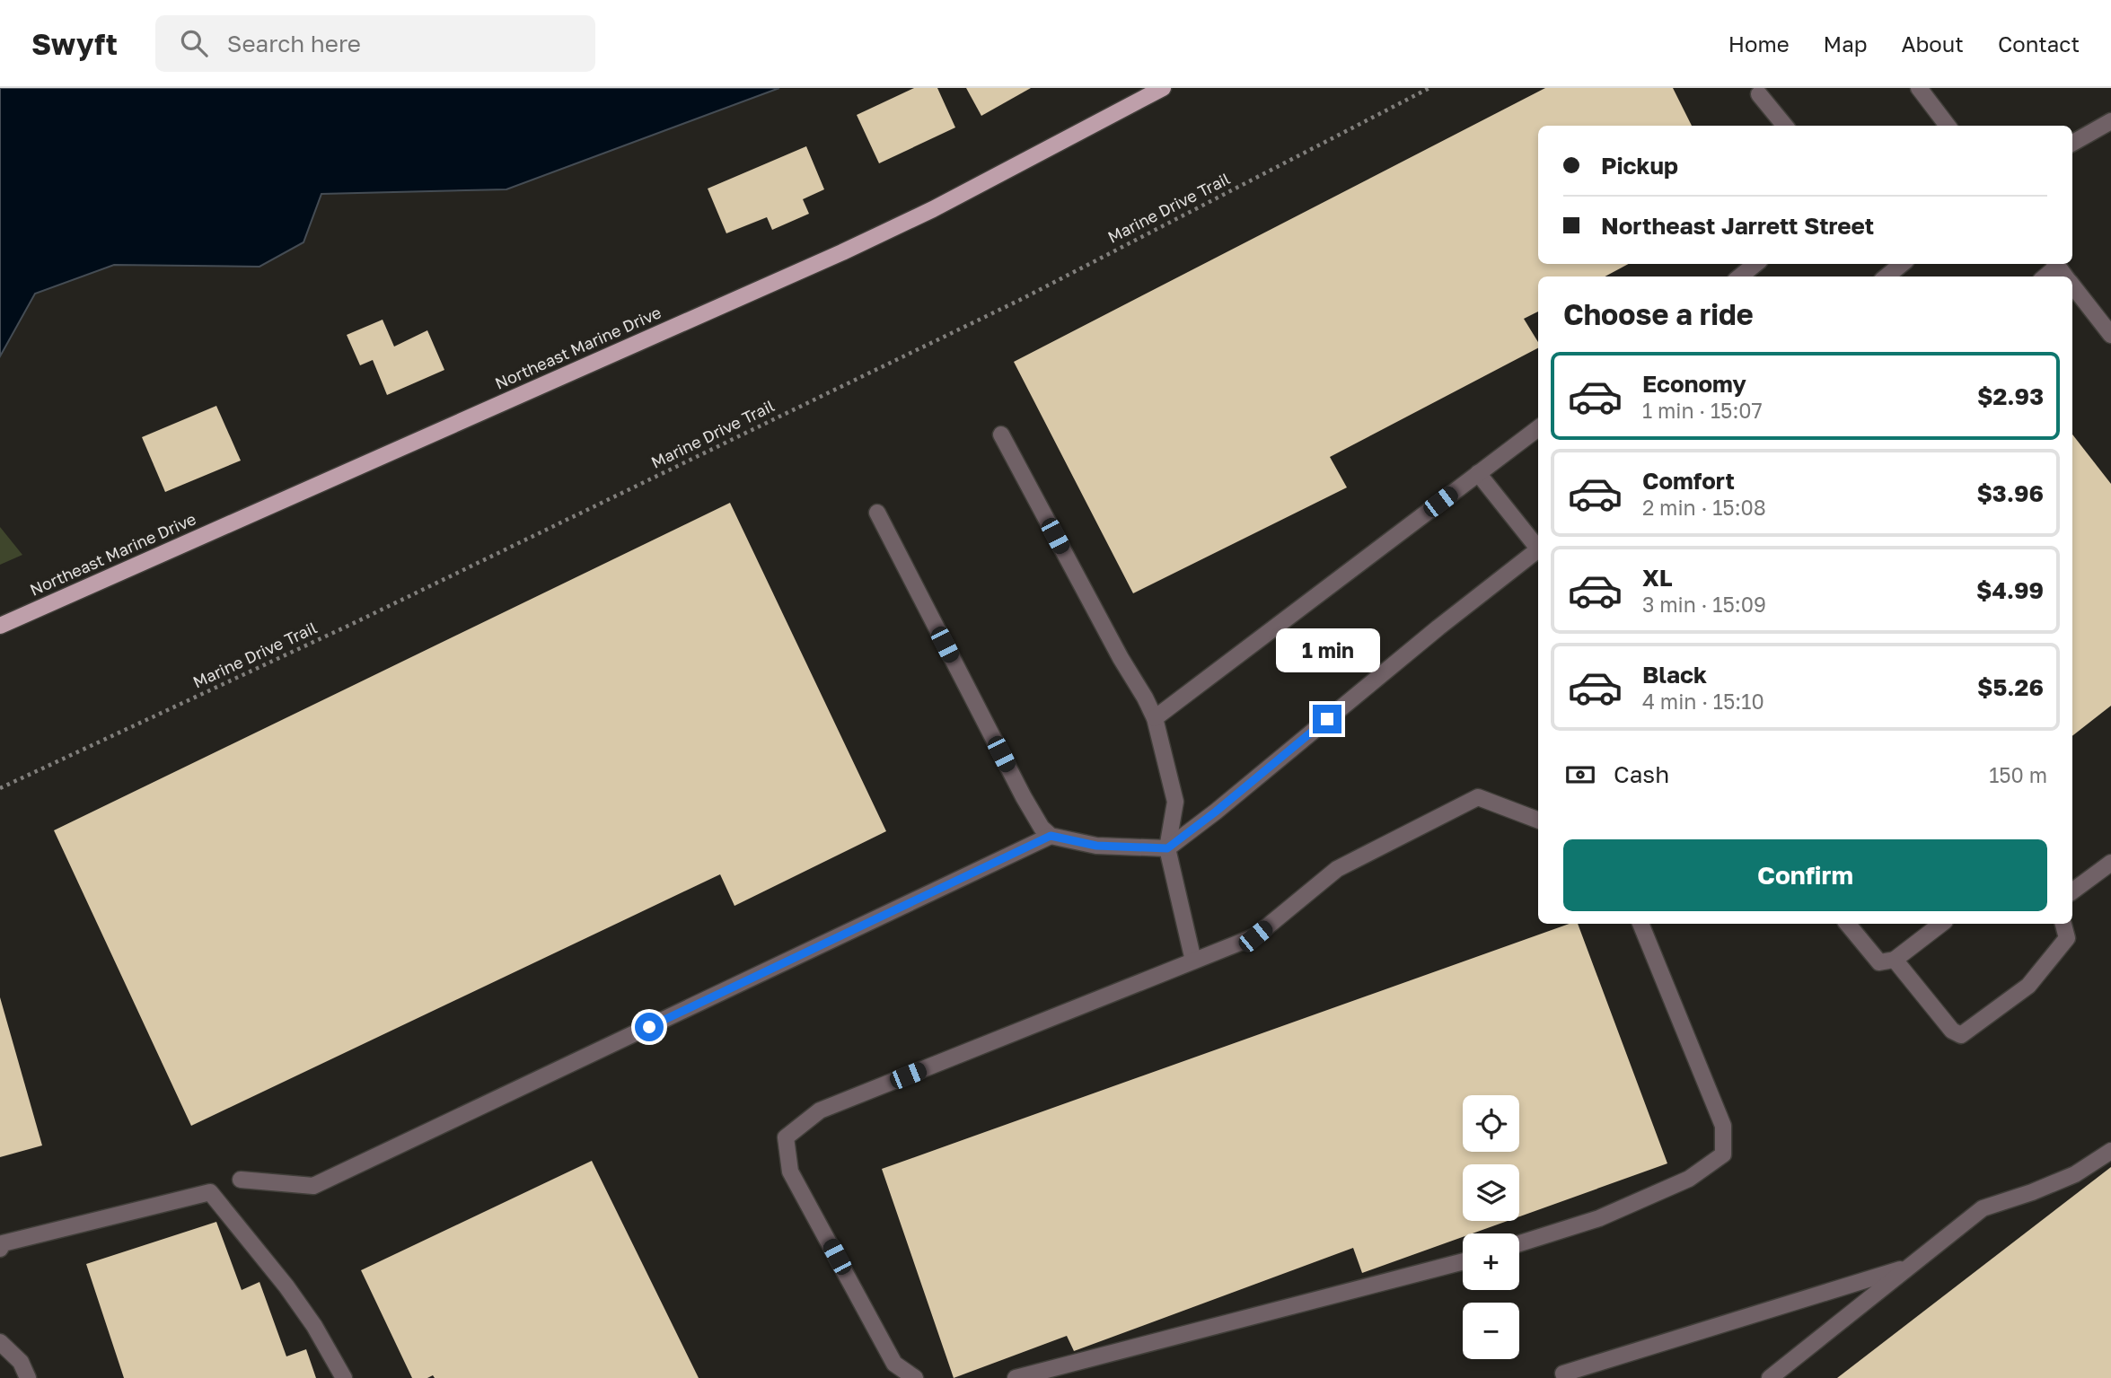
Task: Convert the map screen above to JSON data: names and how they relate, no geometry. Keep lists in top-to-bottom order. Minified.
{"streets":{"main road":["Northeast Marine Drive"],"path":["Marine Drive Trail"]},"page":{"header":"Swyft","search":"Search here","nav":["Home","Map","About","Contact"],"banner":["Pickup","Northeast Jarrett Street"],"heading":"Choose a ride","list":[{"name":"Economy","note":"1 min · 15:07","value":"$2.93"},{"name":"Comfort","note":"2 min · 15:08","value":"$3.96"},{"name":"XL","note":"3 min · 15:09","value":"$4.99"},{"name":"Black","note":"4 min · 15:10","value":"$5.26"}],"bubble":"1 min","pay":["Cash","150 m"],"buttons":"Confirm","map_buttons":["+","−"]}}
